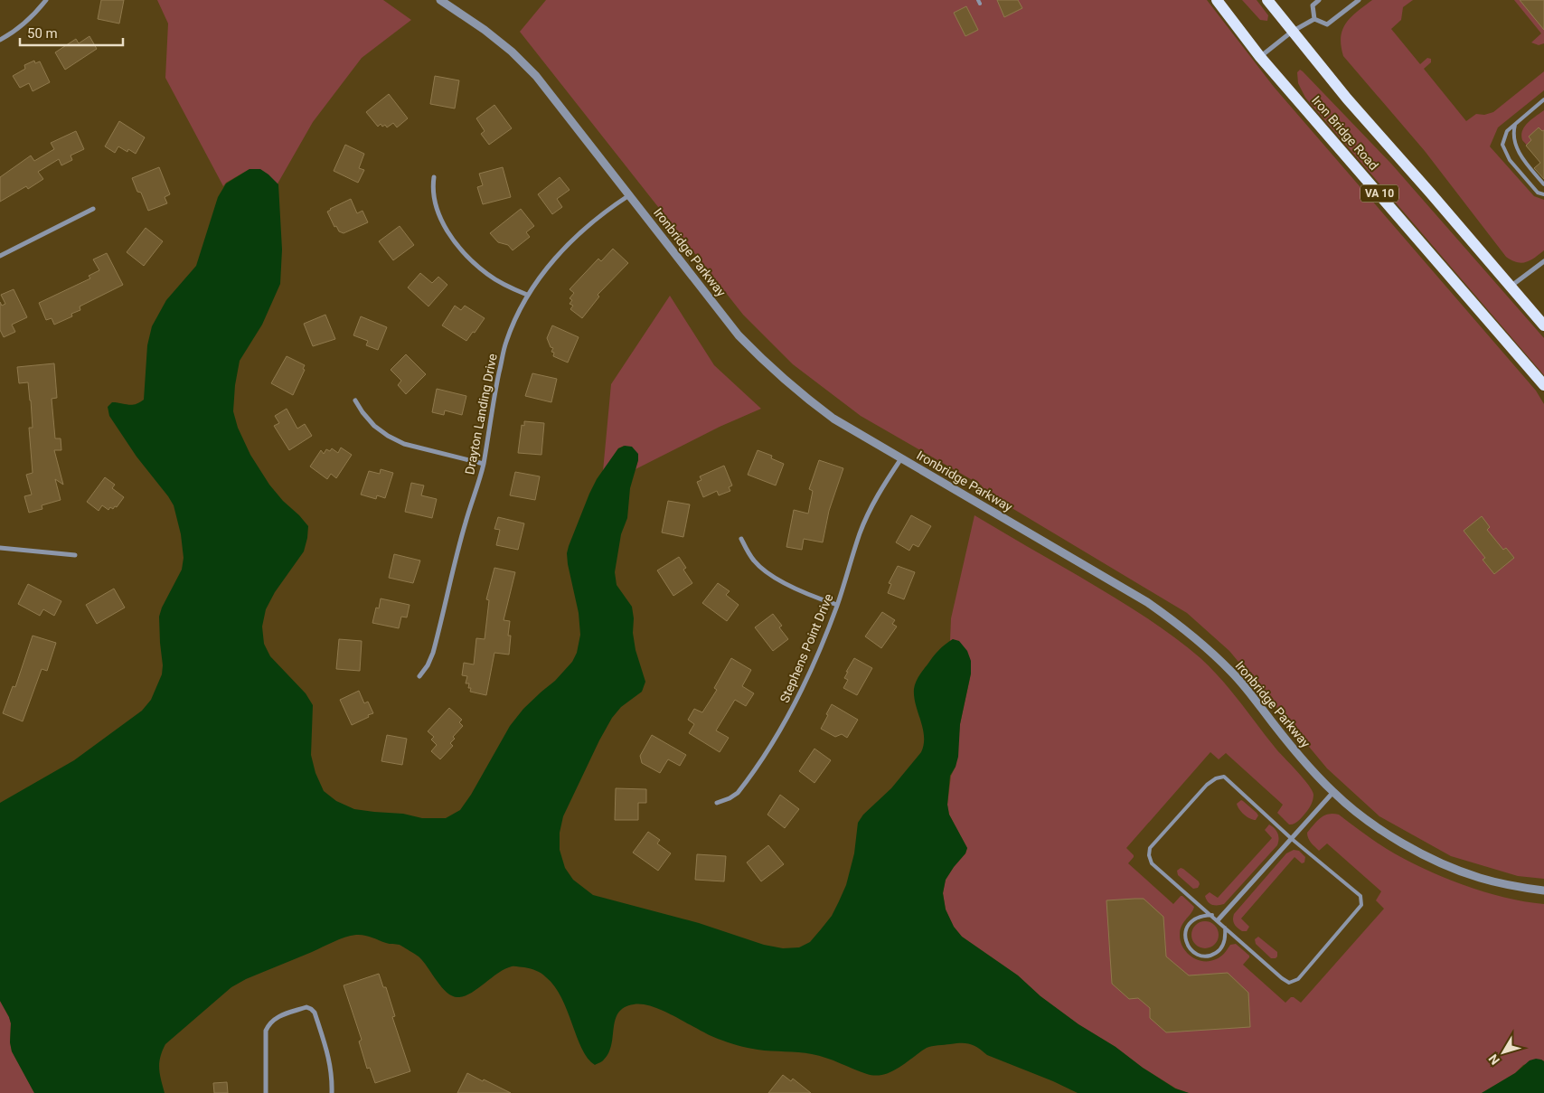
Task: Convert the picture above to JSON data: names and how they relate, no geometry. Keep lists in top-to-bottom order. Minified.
{"streets":{"main road":["Iron Bridge Road","VA 10"],"street":["Ironbridge Parkway","Drayton Landing Drive","Stephens Point Drive"]},"crossings":[["Ironbridge Parkway","Drayton Landing Drive"],["Ironbridge Parkway","Stephens Point Drive"]],"scale_bar":"50 m","north":"bottom left"}
